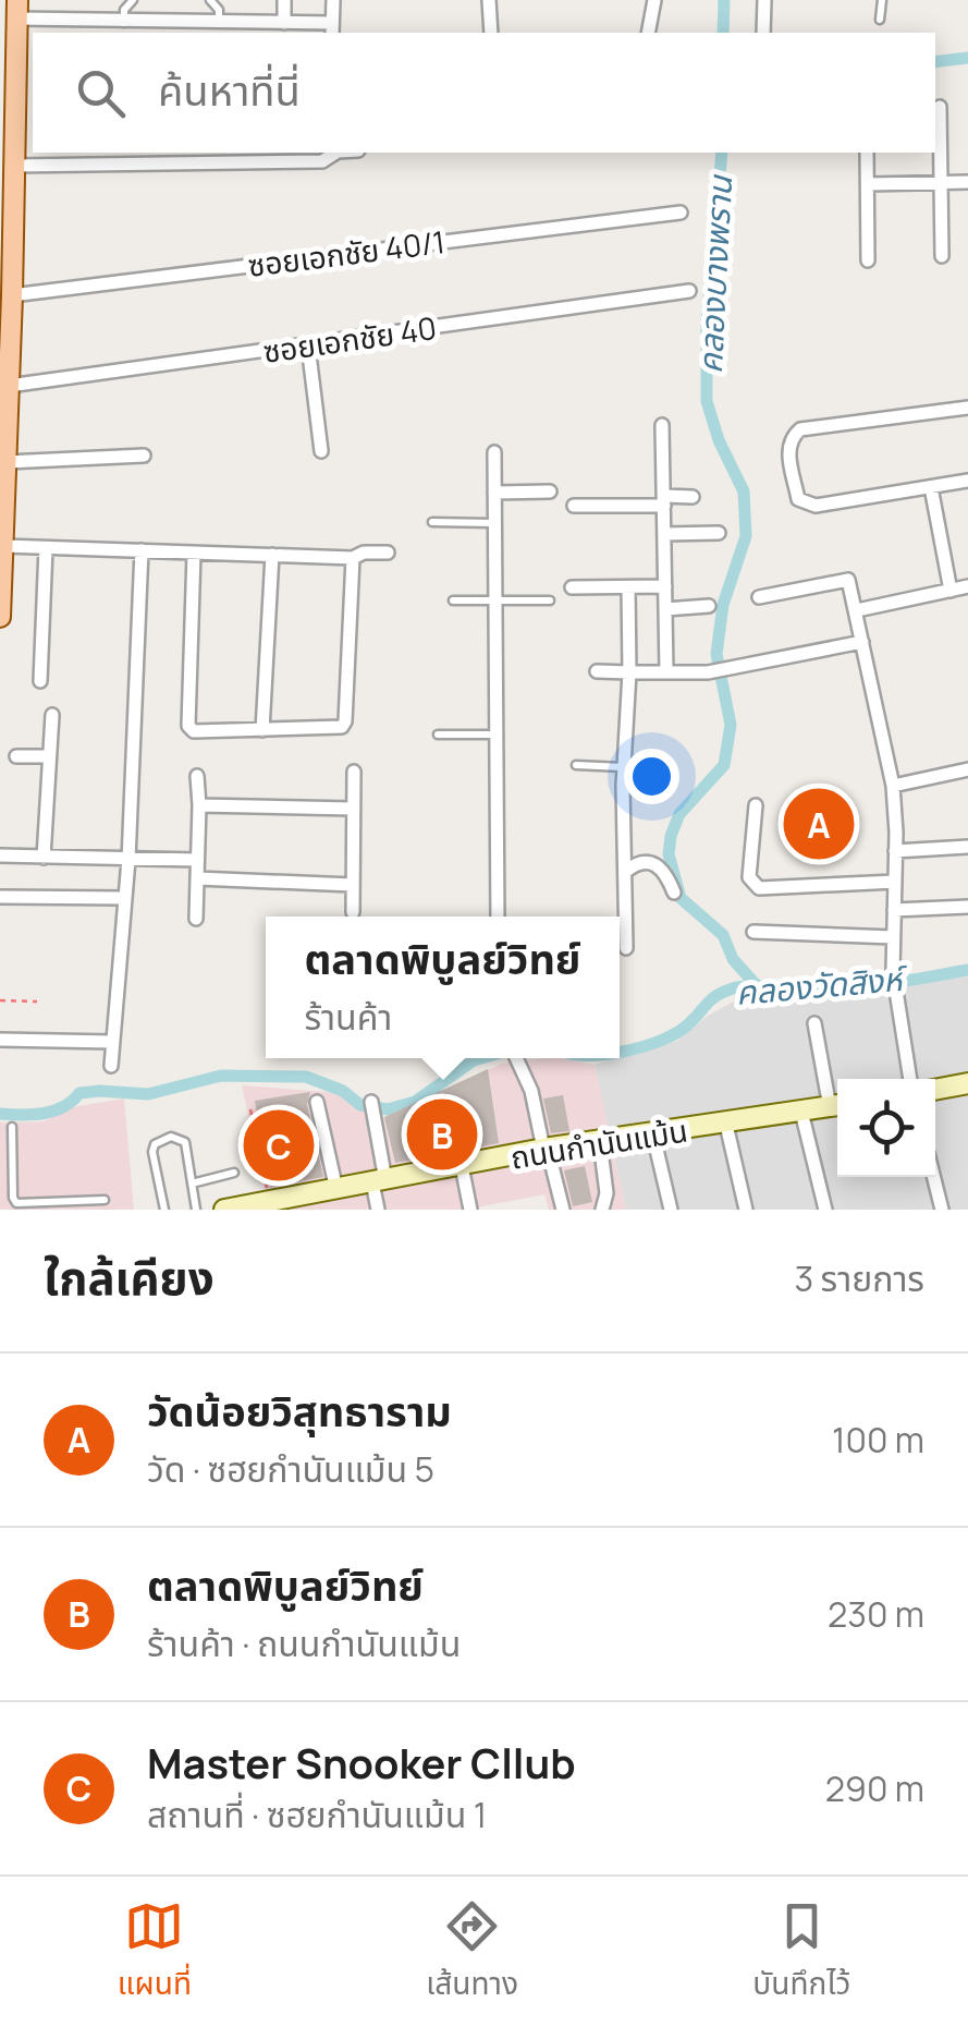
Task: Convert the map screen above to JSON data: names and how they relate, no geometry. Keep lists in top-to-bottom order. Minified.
{"streets":{"street":["ซอยเอกชัย 40/1","ซอยเอกชัย 40","ถนนกำนันแม้น"]},"water":["คลองบางพราน","คลองวัดสิงห์"],"page":{"search":"ค้นหาที่นี่","pins":["A","B","C"],"popup":["ตลาดพิบูลย์วิทย์","ร้านค้า"],"heading":["ใกล้เคียง","3 รายการ"],"list":[{"mark":"A","name":"วัดน้อยวิสุทธาราม","note":"วัด · ซฮยกำนันแม้น 5","value":"100 m"},{"mark":"B","name":"ตลาดพิบูลย์วิทย์","note":"ร้านค้า · ถนนกำนันแม้น","value":"230 m"},{"mark":"C","name":"Master Snooker Cllub","note":"สถานที่ · ซฮยกำนันแม้น 1","value":"290 m"}],"nav":["แผนที่","เส้นทาง","บันทึกไว้"]}}
